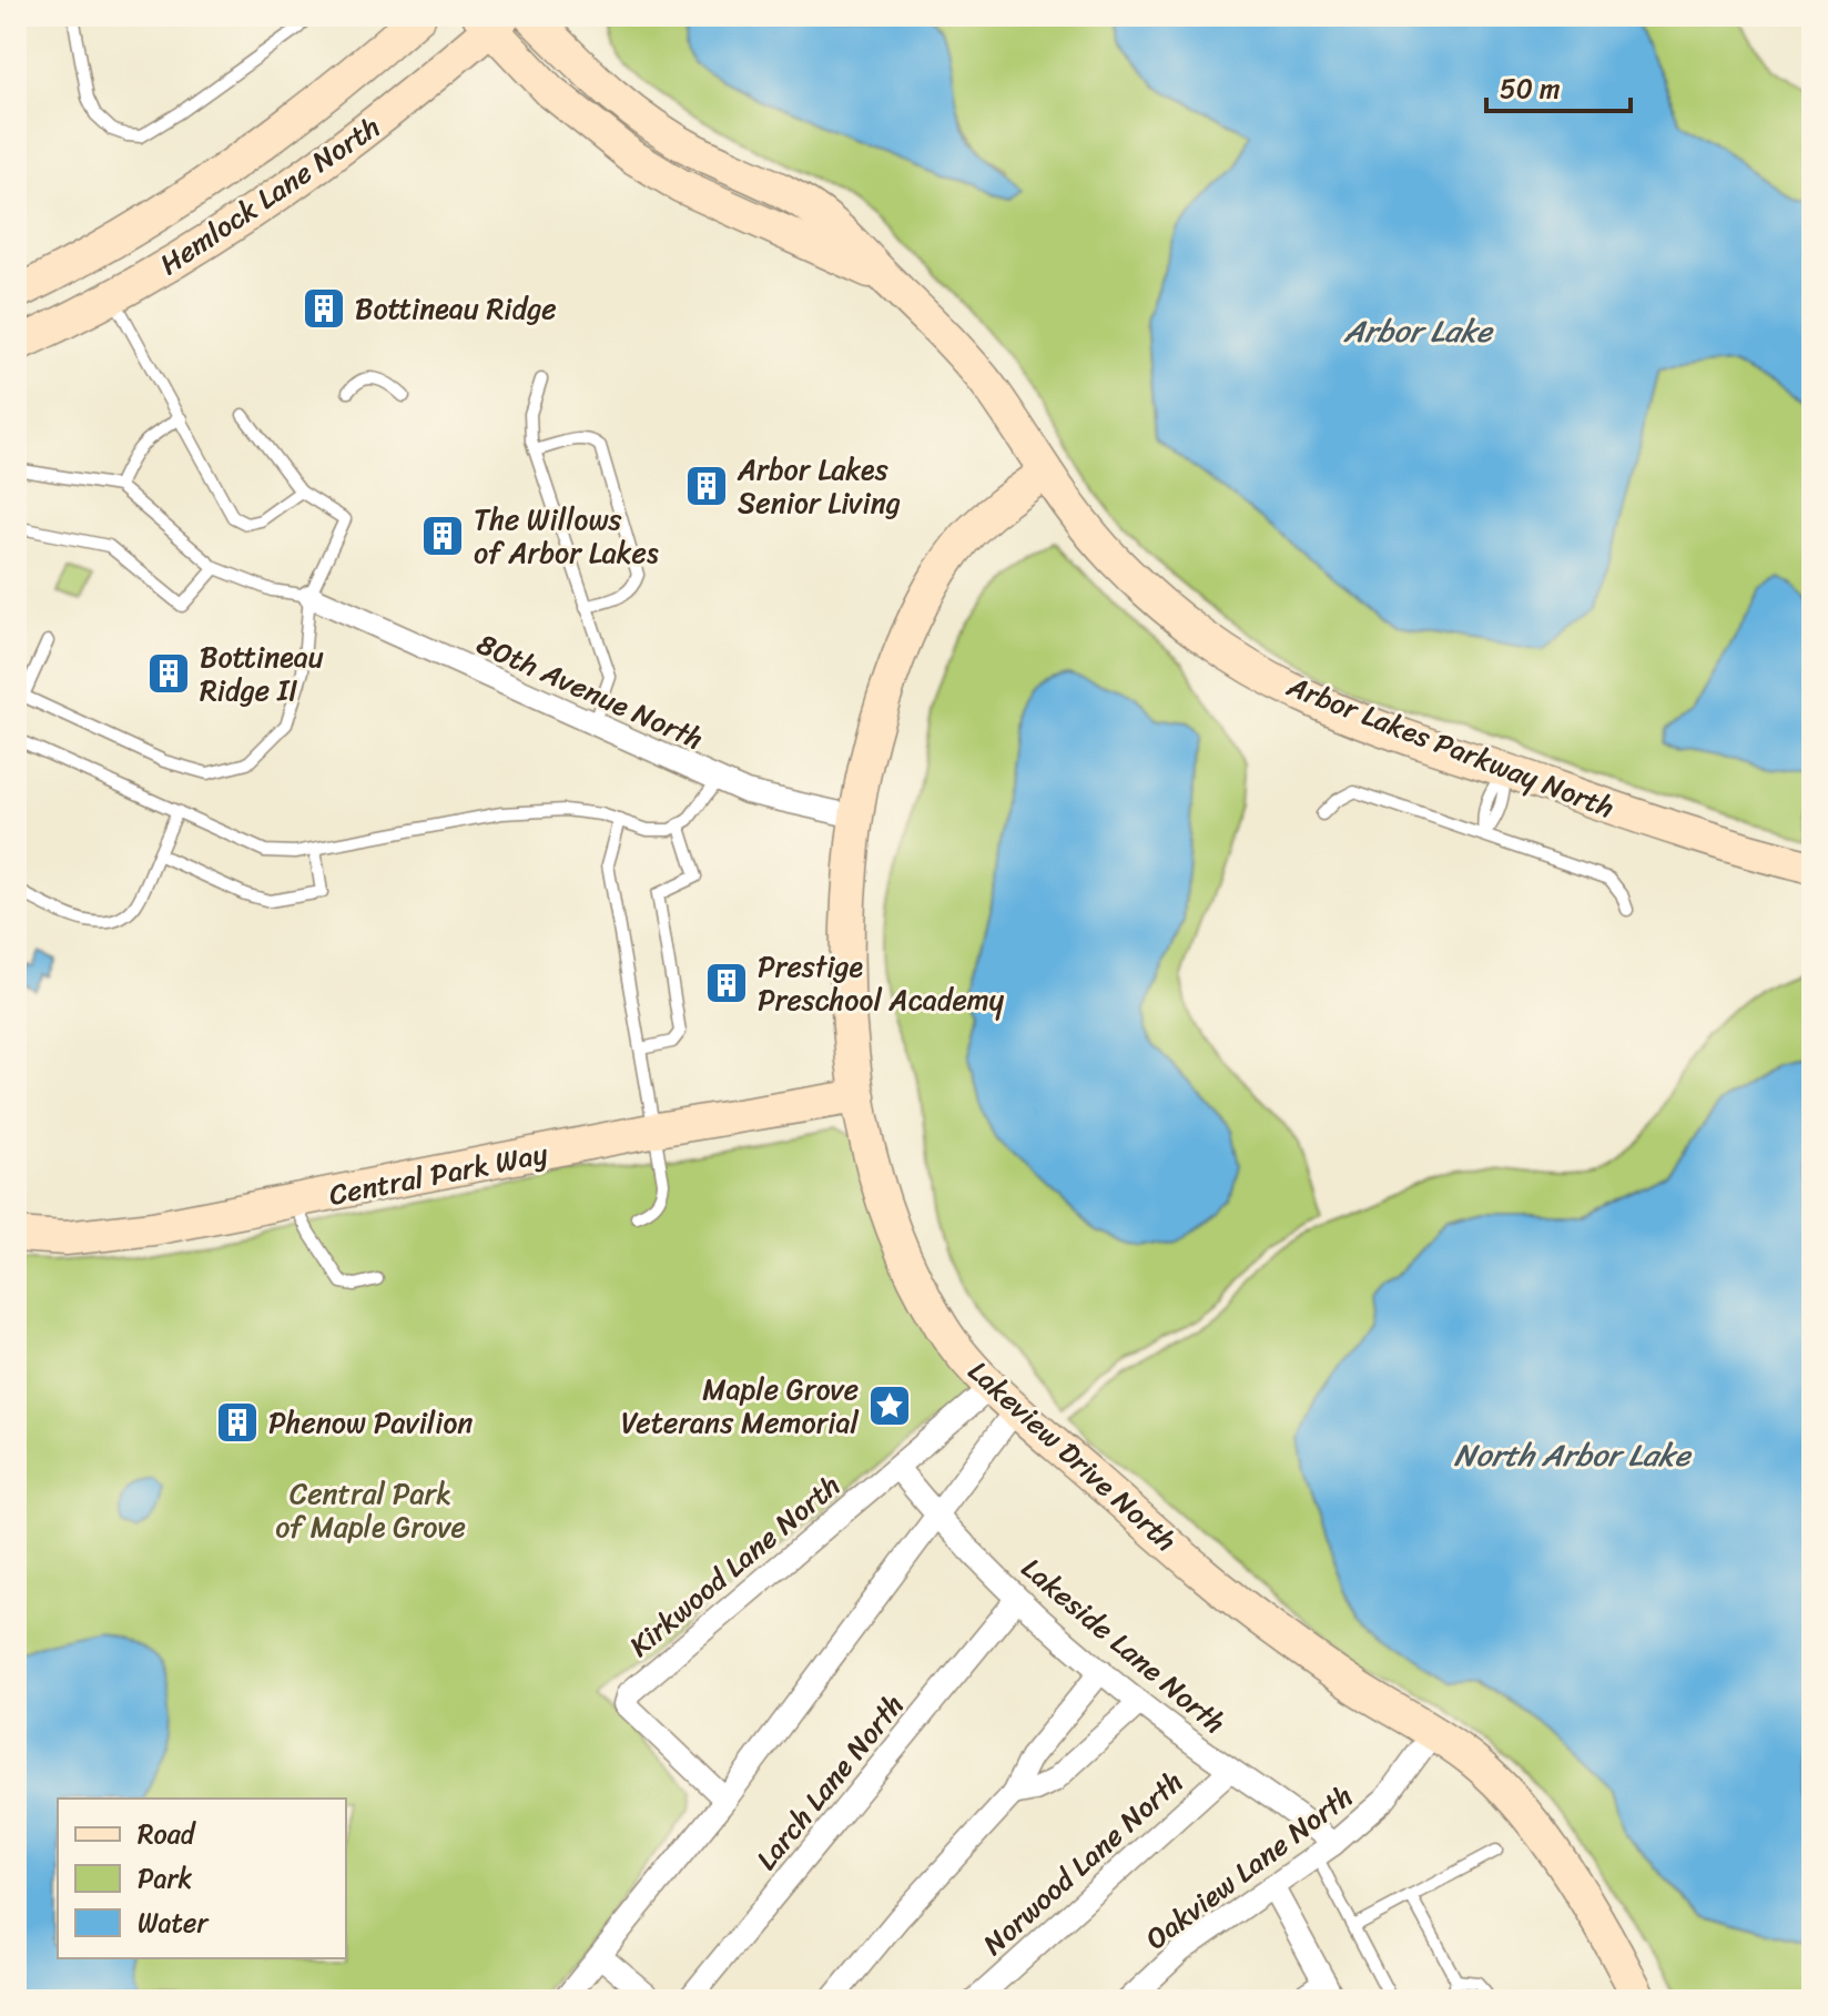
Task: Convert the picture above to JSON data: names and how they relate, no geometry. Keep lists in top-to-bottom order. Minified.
{"streets":{"street":["Hemlock Lane North","80th Avenue North","Arbor Lakes Parkway North","Central Park Way","Lakeview Drive North","Kirkwood Lane North","Lakeside Lane North","Larch Lane North","Norwood Lane North","Oakview Lane North"]},"crossings":[["Hemlock Lane North","Arbor Lakes Parkway North"],["80th Avenue North","Lakeview Drive North"],["Arbor Lakes Parkway North","Lakeview Drive North"],["Central Park Way","Lakeview Drive North"],["Lakeview Drive North","Kirkwood Lane North"],["Lakeview Drive North","Oakview Lane North"],["Kirkwood Lane North","Lakeside Lane North"],["Lakeside Lane North","Larch Lane North"],["Lakeside Lane North","Norwood Lane North"],["Lakeside Lane North","Oakview Lane North"]],"water":["Arbor Lake","North Arbor Lake"],"parks":["Central Park of Maple Grove"],"places":{"building":["Bottineau Ridge","Arbor Lakes Senior Living","The Willows of Arbor Lakes","Bottineau Ridge II","Prestige Preschool Academy","Phenow Pavilion"],"place":["Maple Grove Veterans Memorial"]},"legend":["Road","Park","Water"],"scale_bar":"50 m"}
